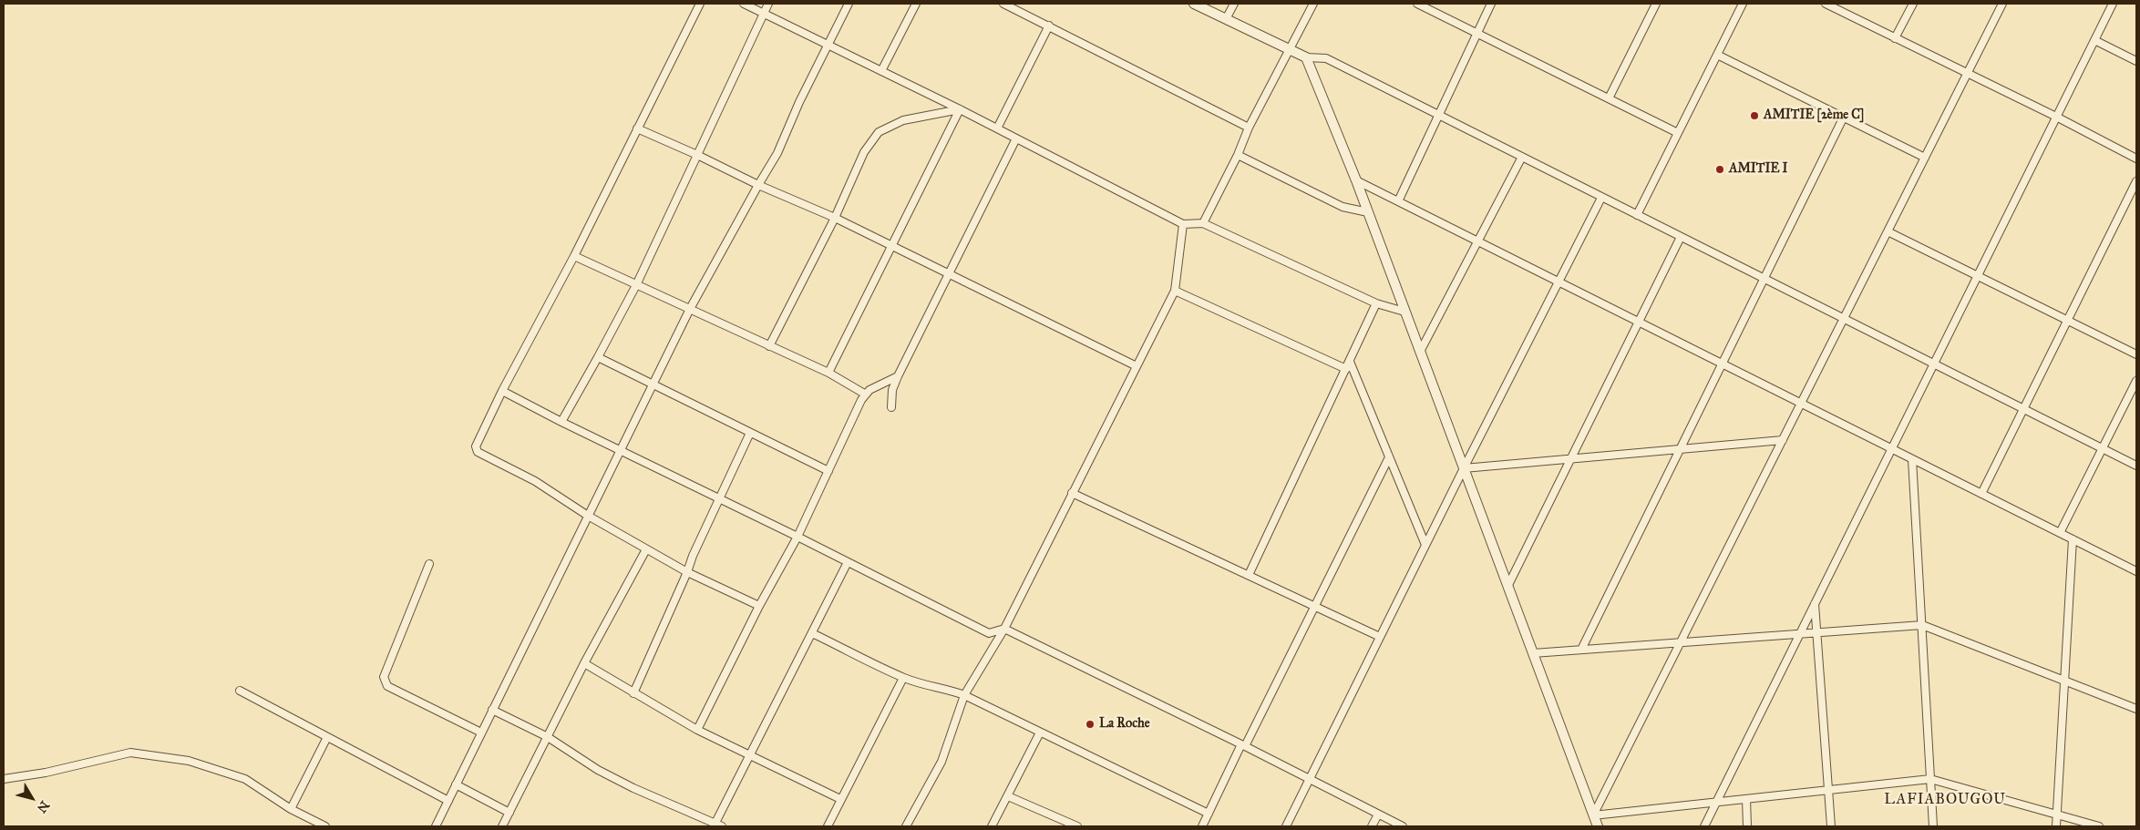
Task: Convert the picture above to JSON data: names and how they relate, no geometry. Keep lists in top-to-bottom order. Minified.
{"districts":["LAFIABOUGOU"],"places":["AMITIE [2ème C]","AMITIE I","La Roche"],"north":"bottom right"}
